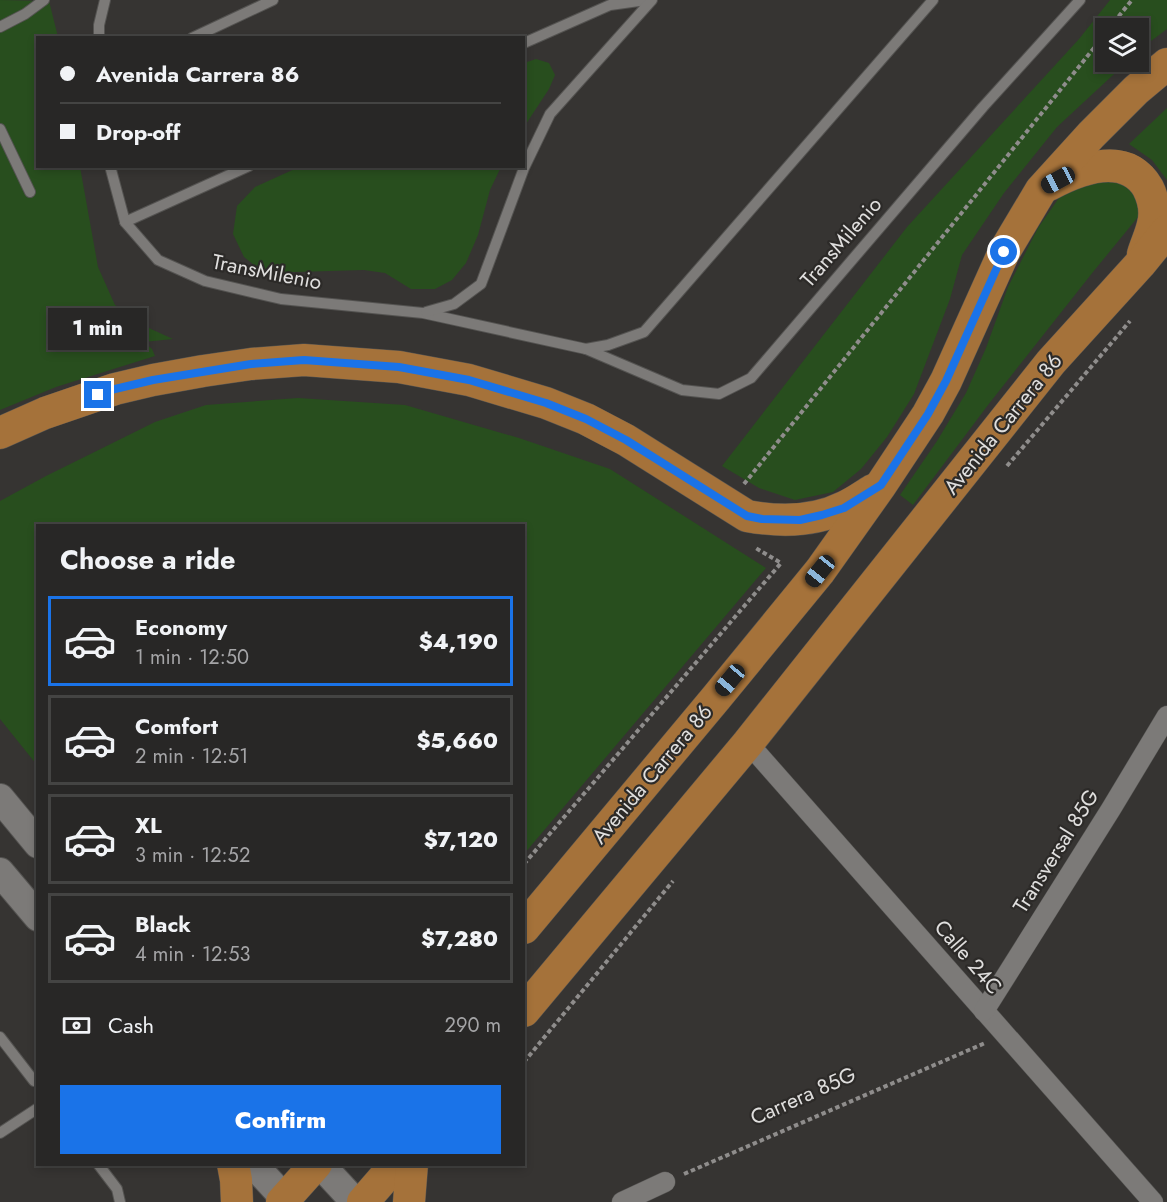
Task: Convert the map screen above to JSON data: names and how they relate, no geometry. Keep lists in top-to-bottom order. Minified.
{"streets":{"main road":["Avenida Carrera 86"],"street":["Transversal 85G","Calle 24C"],"lane":["TransMilenio"],"path":["Carrera 85G"]},"crossings":[["Avenida Carrera 86","Calle 24C"],["Transversal 85G","Calle 24C"],["Calle 24C","Carrera 85G"]],"page":{"banner":["Avenida Carrera 86","Drop-off"],"bubble":"1 min","heading":"Choose a ride","list":[{"name":"Economy","note":"1 min · 12:50","value":"$4,190"},{"name":"Comfort","note":"2 min · 12:51","value":"$5,660"},{"name":"XL","note":"3 min · 12:52","value":"$7,120"},{"name":"Black","note":"4 min · 12:53","value":"$7,280"}],"pay":["Cash","290 m"],"buttons":"Confirm"}}
